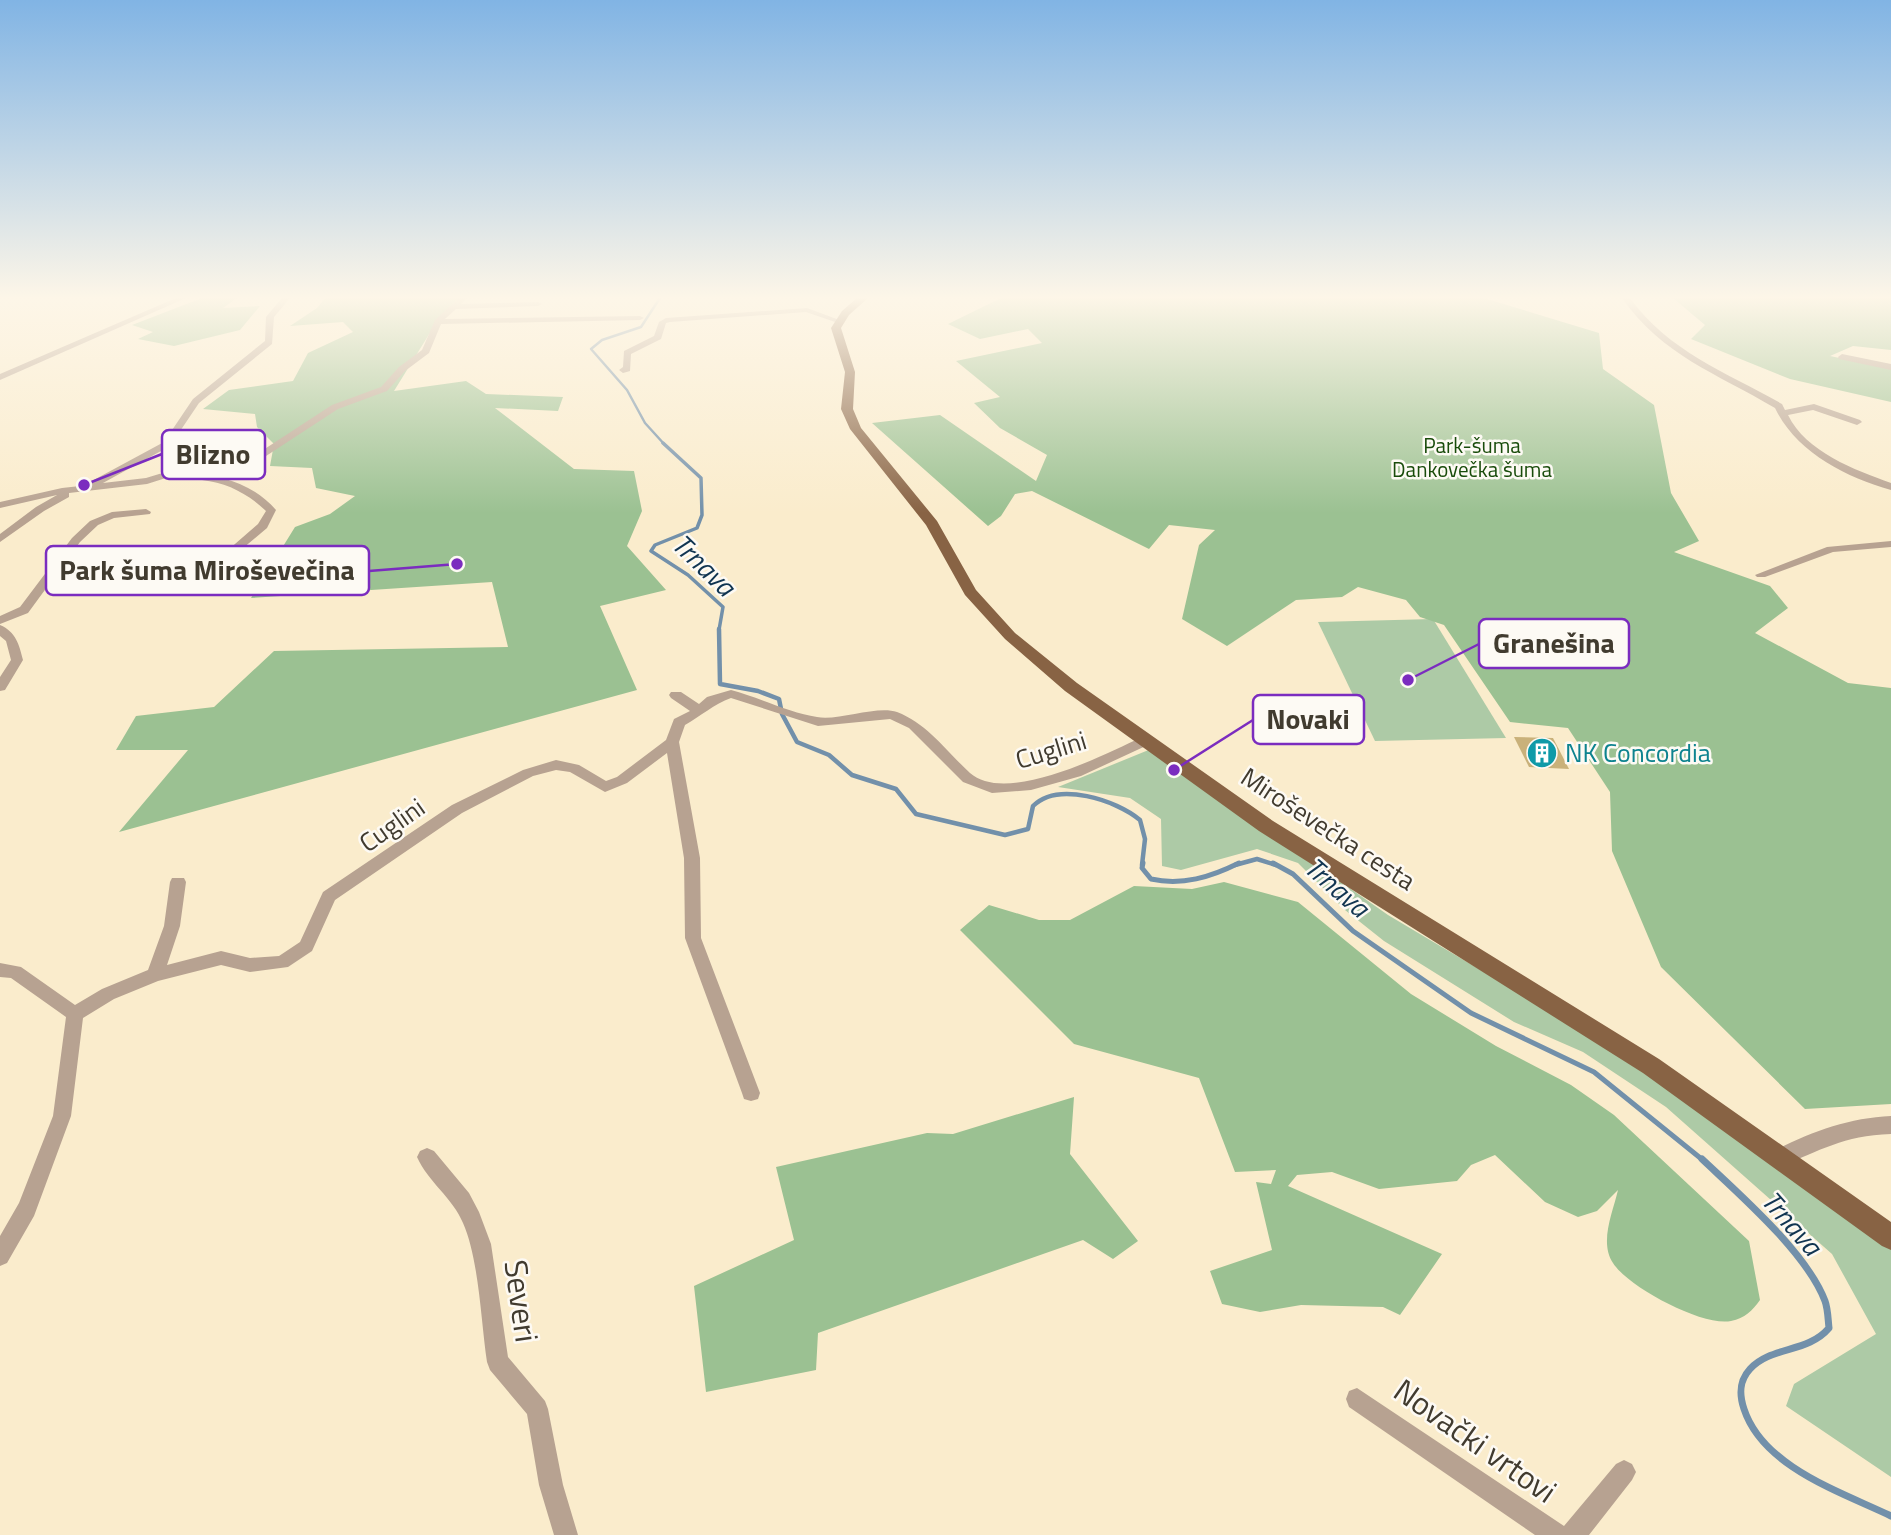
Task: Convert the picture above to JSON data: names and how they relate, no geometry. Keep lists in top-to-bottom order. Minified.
{"streets":{"main road":["Miroševečka cesta"],"street":["Cuglini","Severi","Novački vrtovi"]},"crossings":[["Cuglini","Miroševečka cesta"]],"water":["Trnava"],"parks":["Park-šuma Dankovečka šuma"],"places":{"other":["Blizno","Park šuma Miroševečina","Granešina","Novaki"],"building":["NK Concordia"]}}
